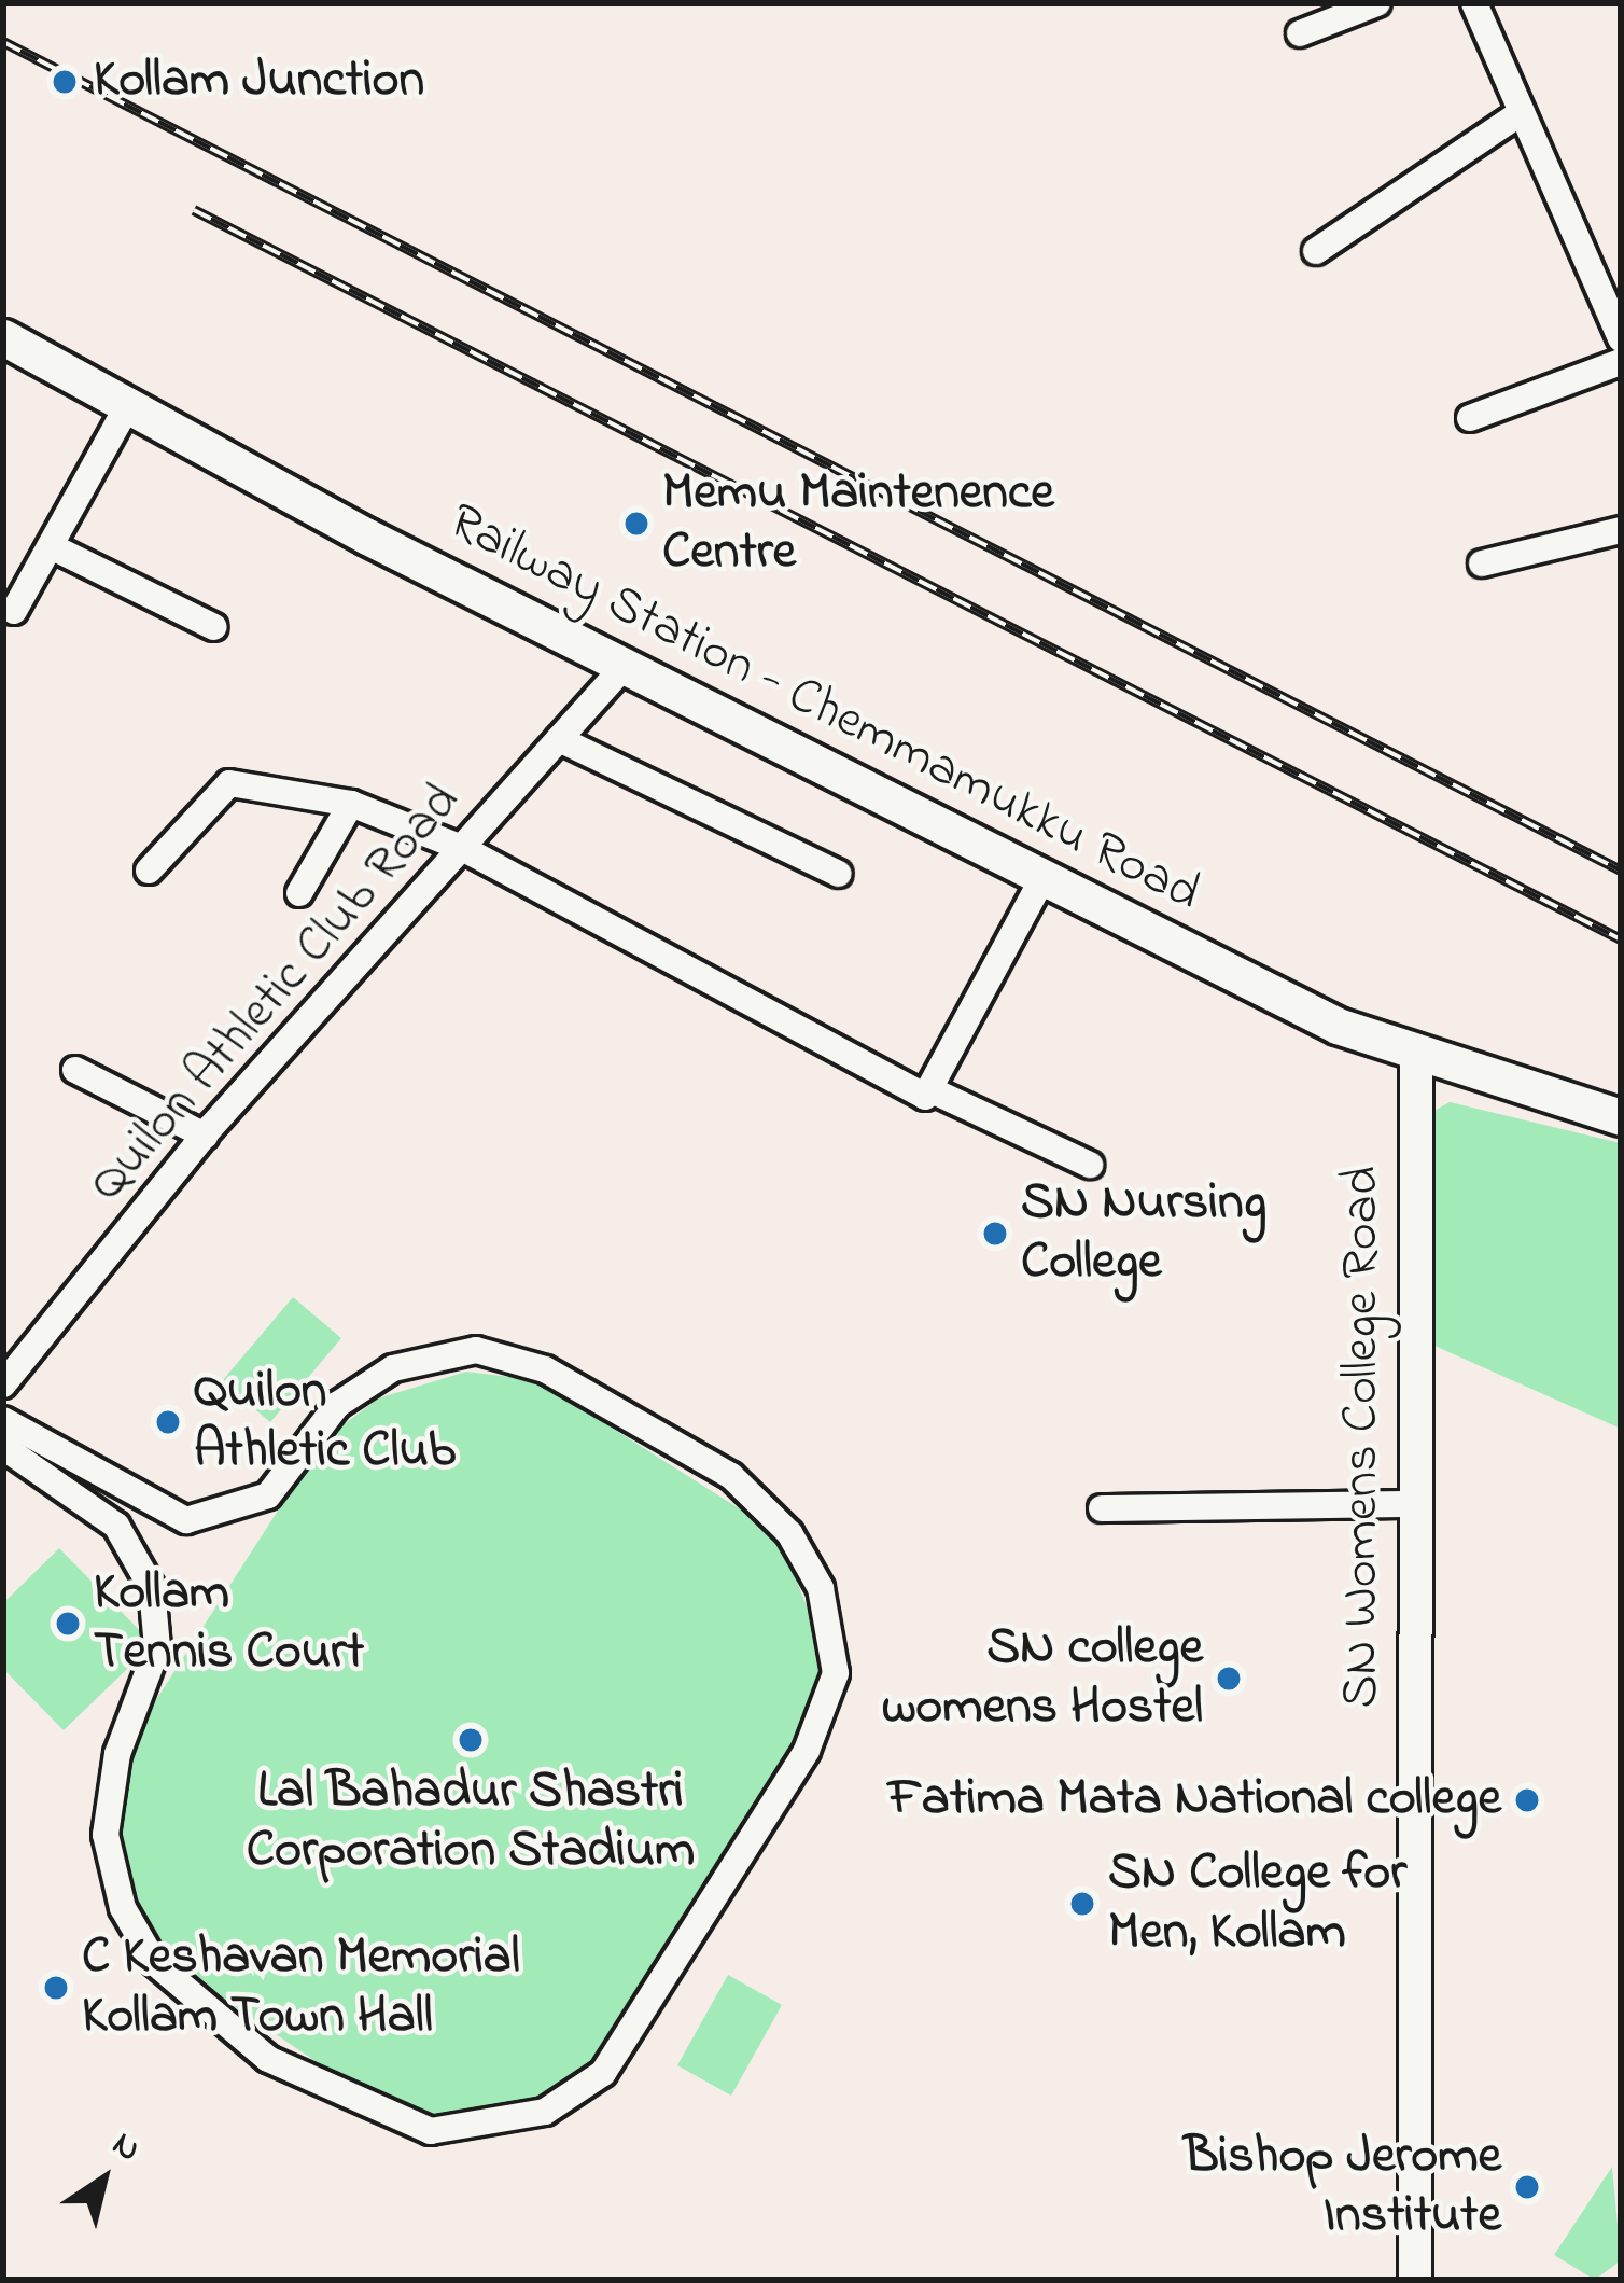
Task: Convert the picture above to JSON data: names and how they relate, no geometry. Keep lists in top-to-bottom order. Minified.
{"streets":{"main road":["Railway Station - Chemmamukku Road"],"street":["Quilon Athletic Club Road","SN Womens College Road"]},"crossings":[["Railway Station - Chemmamukku Road","Quilon Athletic Club Road"],["Railway Station - Chemmamukku Road","SN Womens College Road"]],"places":["Kollam Junction","Memu Maintenence Centre","SN Nursing College","Quilon Athletic Club","Kollam Tennis Court","SN college womens Hostel","Lal Bahadur Shastri Corporation Stadium","Fatima Mata National college","SN College for Men, Kollam","C Keshavan Memorial Kollam Town Hall","Bishop Jerome Institute"],"north":"top right"}
